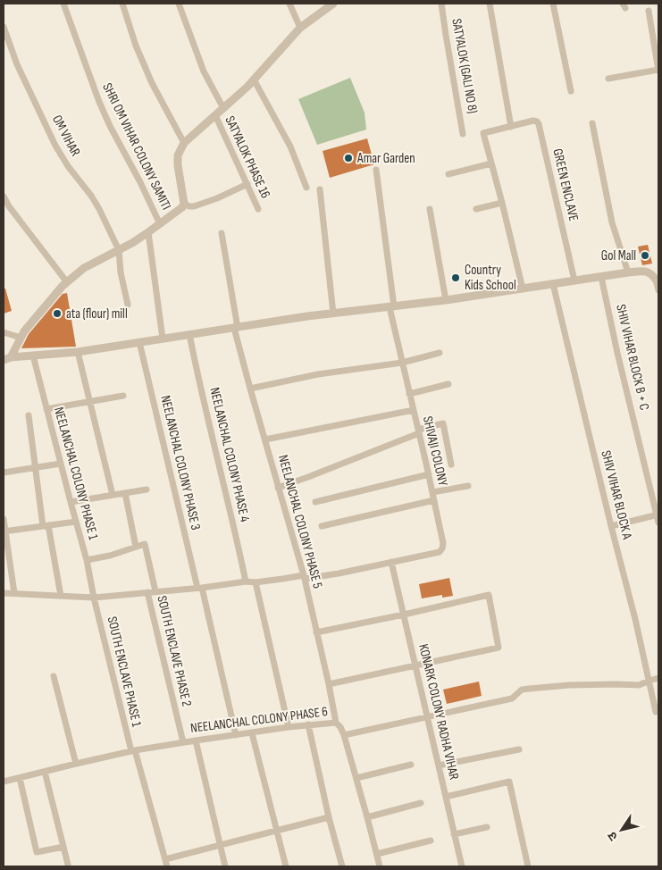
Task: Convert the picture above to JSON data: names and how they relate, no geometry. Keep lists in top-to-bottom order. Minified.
{"streets":{"street":["SATYALOK (GALI NO 8)","OM VIHAR","SHRI OM VIHAR COLONY SAMITI","SATYALOK PHASE 16","GREEN ENCLAVE","SHIV VIHAR BLOCK B + C","SHIVAJI COLONY","NEELANCHAL COLONY PHASE 4","NEELANCHAL COLONY PHASE 3","NEELANCHAL COLONY PHASE 1","SHIV VIHAR BLOCK A","NEELANCHAL COLONY PHASE 5","SOUTH ENCLAVE PHASE 2","SOUTH ENCLAVE PHASE 1","KONARK COLONY RADHA VIHAR","NEELANCHAL COLONY PHASE 6"]},"crossings":[["SHIVAJI COLONY","KONARK COLONY RADHA VIHAR"],["NEELANCHAL COLONY PHASE 3","NEELANCHAL COLONY PHASE 6"],["NEELANCHAL COLONY PHASE 1","SOUTH ENCLAVE PHASE 1"],["NEELANCHAL COLONY PHASE 5","NEELANCHAL COLONY PHASE 6"],["SOUTH ENCLAVE PHASE 2","NEELANCHAL COLONY PHASE 6"],["SOUTH ENCLAVE PHASE 1","NEELANCHAL COLONY PHASE 6"]],"places":["Amar Garden","Gol Mall","Country Kids School","ata (flour) mill"],"north":"bottom left"}
